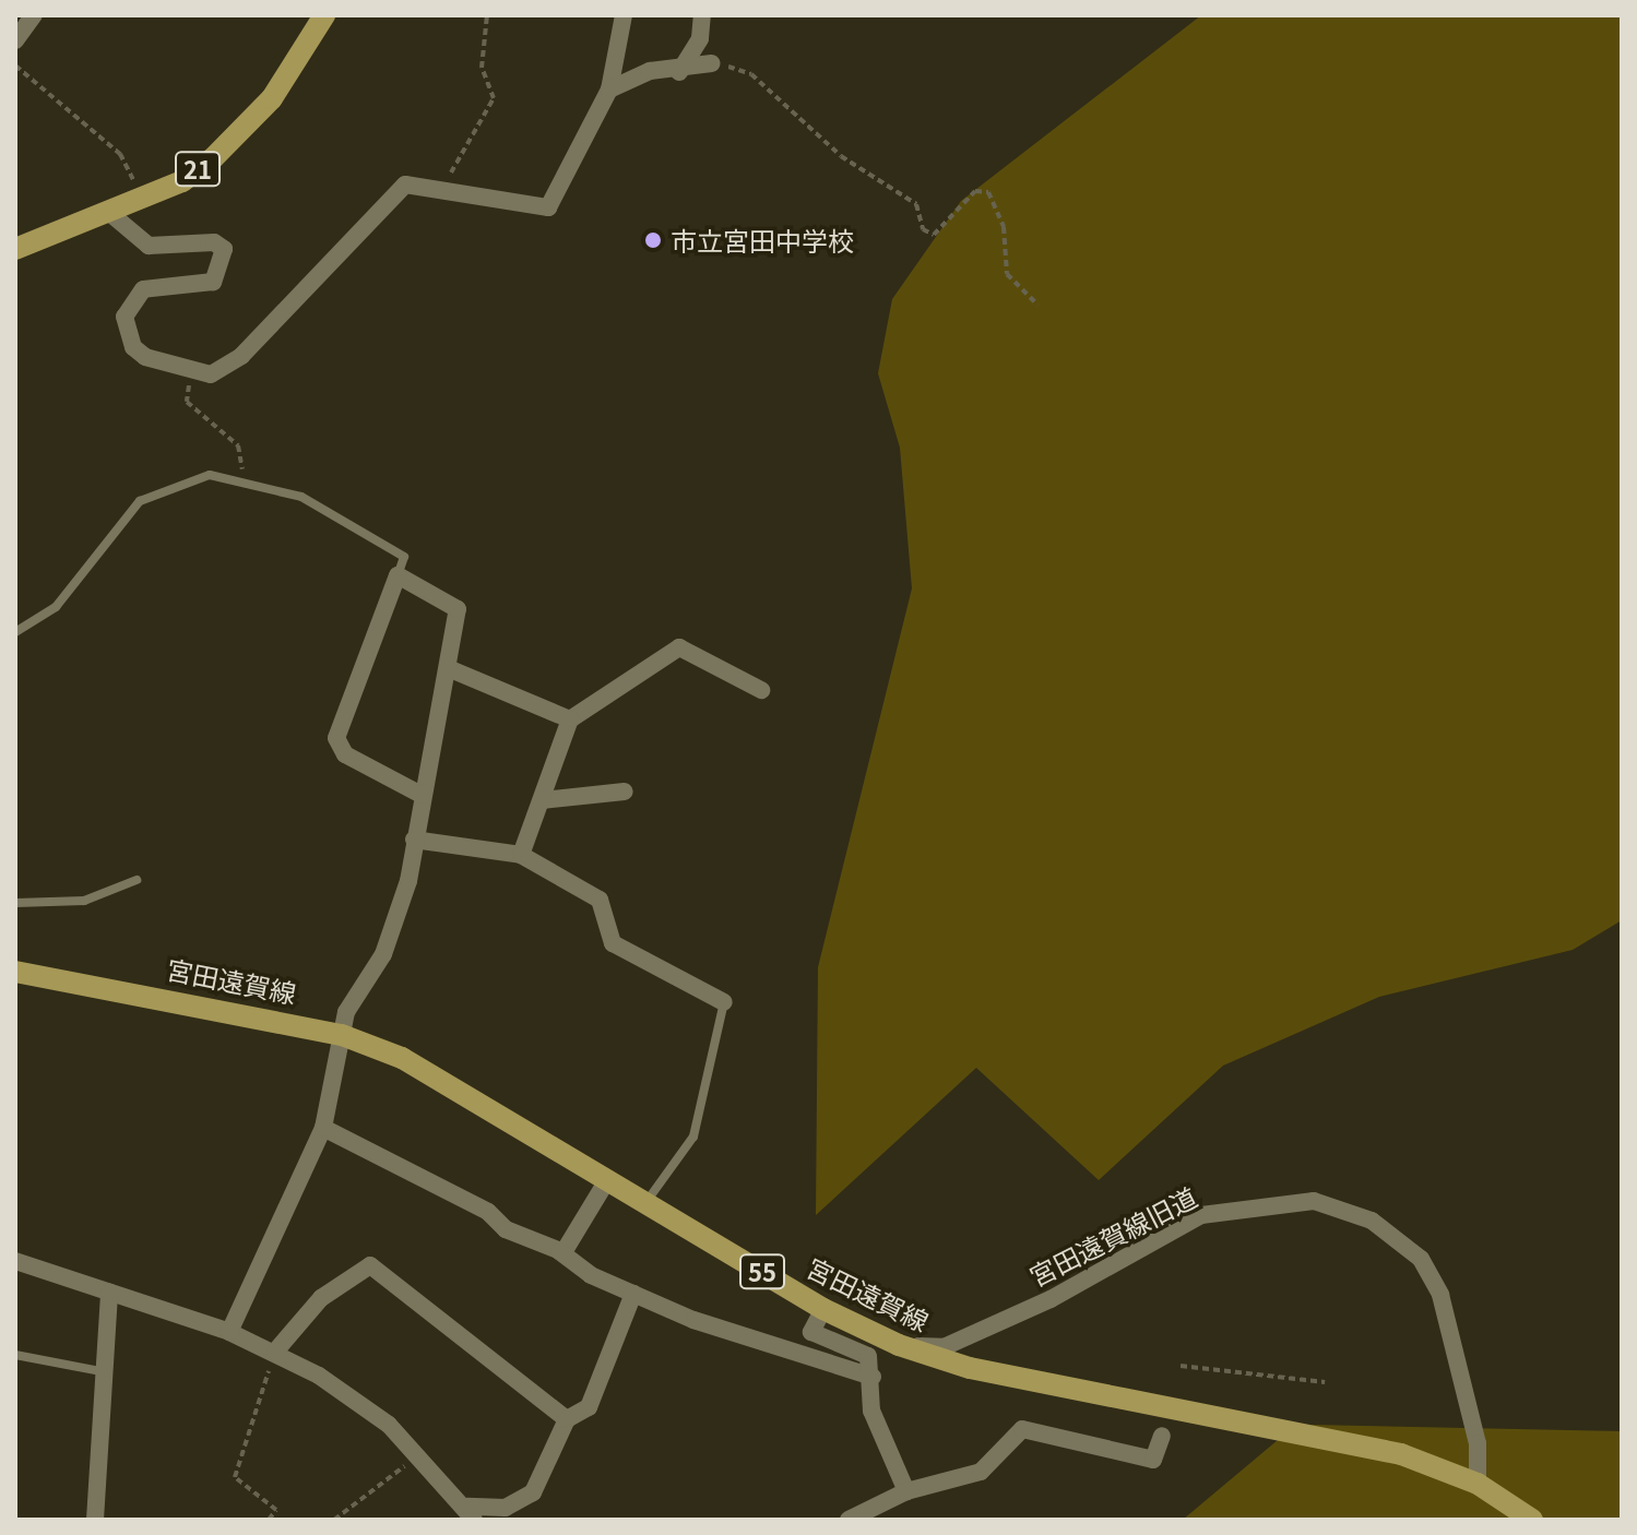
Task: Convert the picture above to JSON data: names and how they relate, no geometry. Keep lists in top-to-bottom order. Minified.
{"streets":{"main road":["21","宮田遠賀線","55"],"street":["宮田遠賀線旧道"]},"crossings":[["宮田遠賀線","宮田遠賀線旧道"]],"places":["市立宮田中学校"]}
